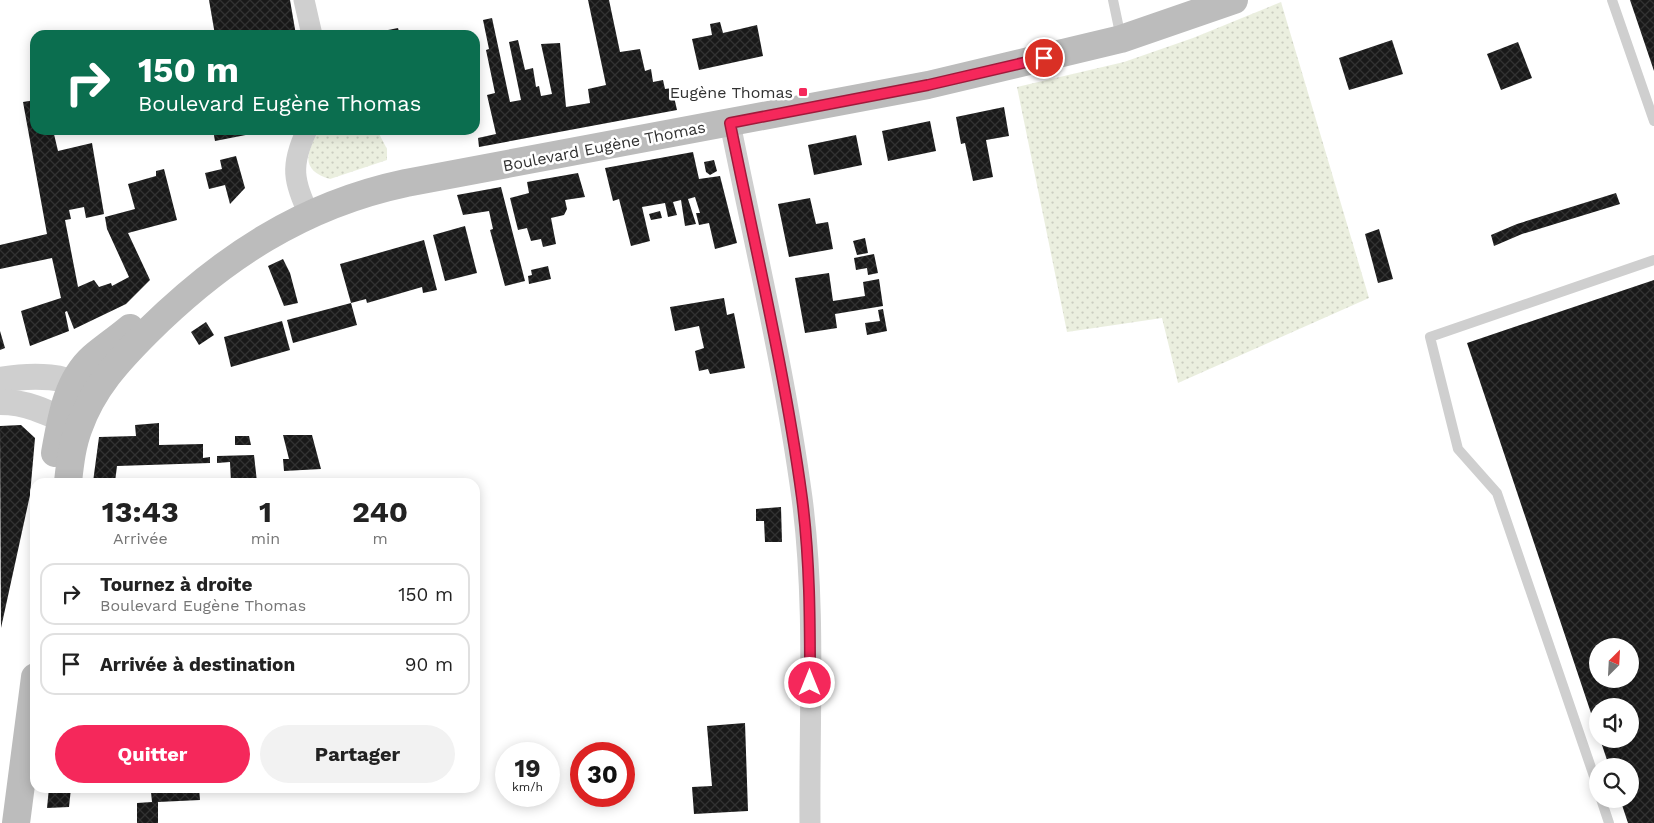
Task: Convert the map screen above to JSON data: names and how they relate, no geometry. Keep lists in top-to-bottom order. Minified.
{"streets":{"main road":["Boulevard Eugène Thomas"]},"places":{"transit":["Eugène Thomas"]},"north":"top right","page":{"turn":["150 m","Boulevard Eugène Thomas"],"eta":["13:43","Arrivée","1","min","240","m"],"list":[{"name":"Tournez à droite","note":"Boulevard Eugène Thomas","value":"150 m"},{"name":"Arrivée à destination","value":"90 m"}],"buttons":["Quitter","Partager"],"speed":"19 km/h","limit":"30"}}
